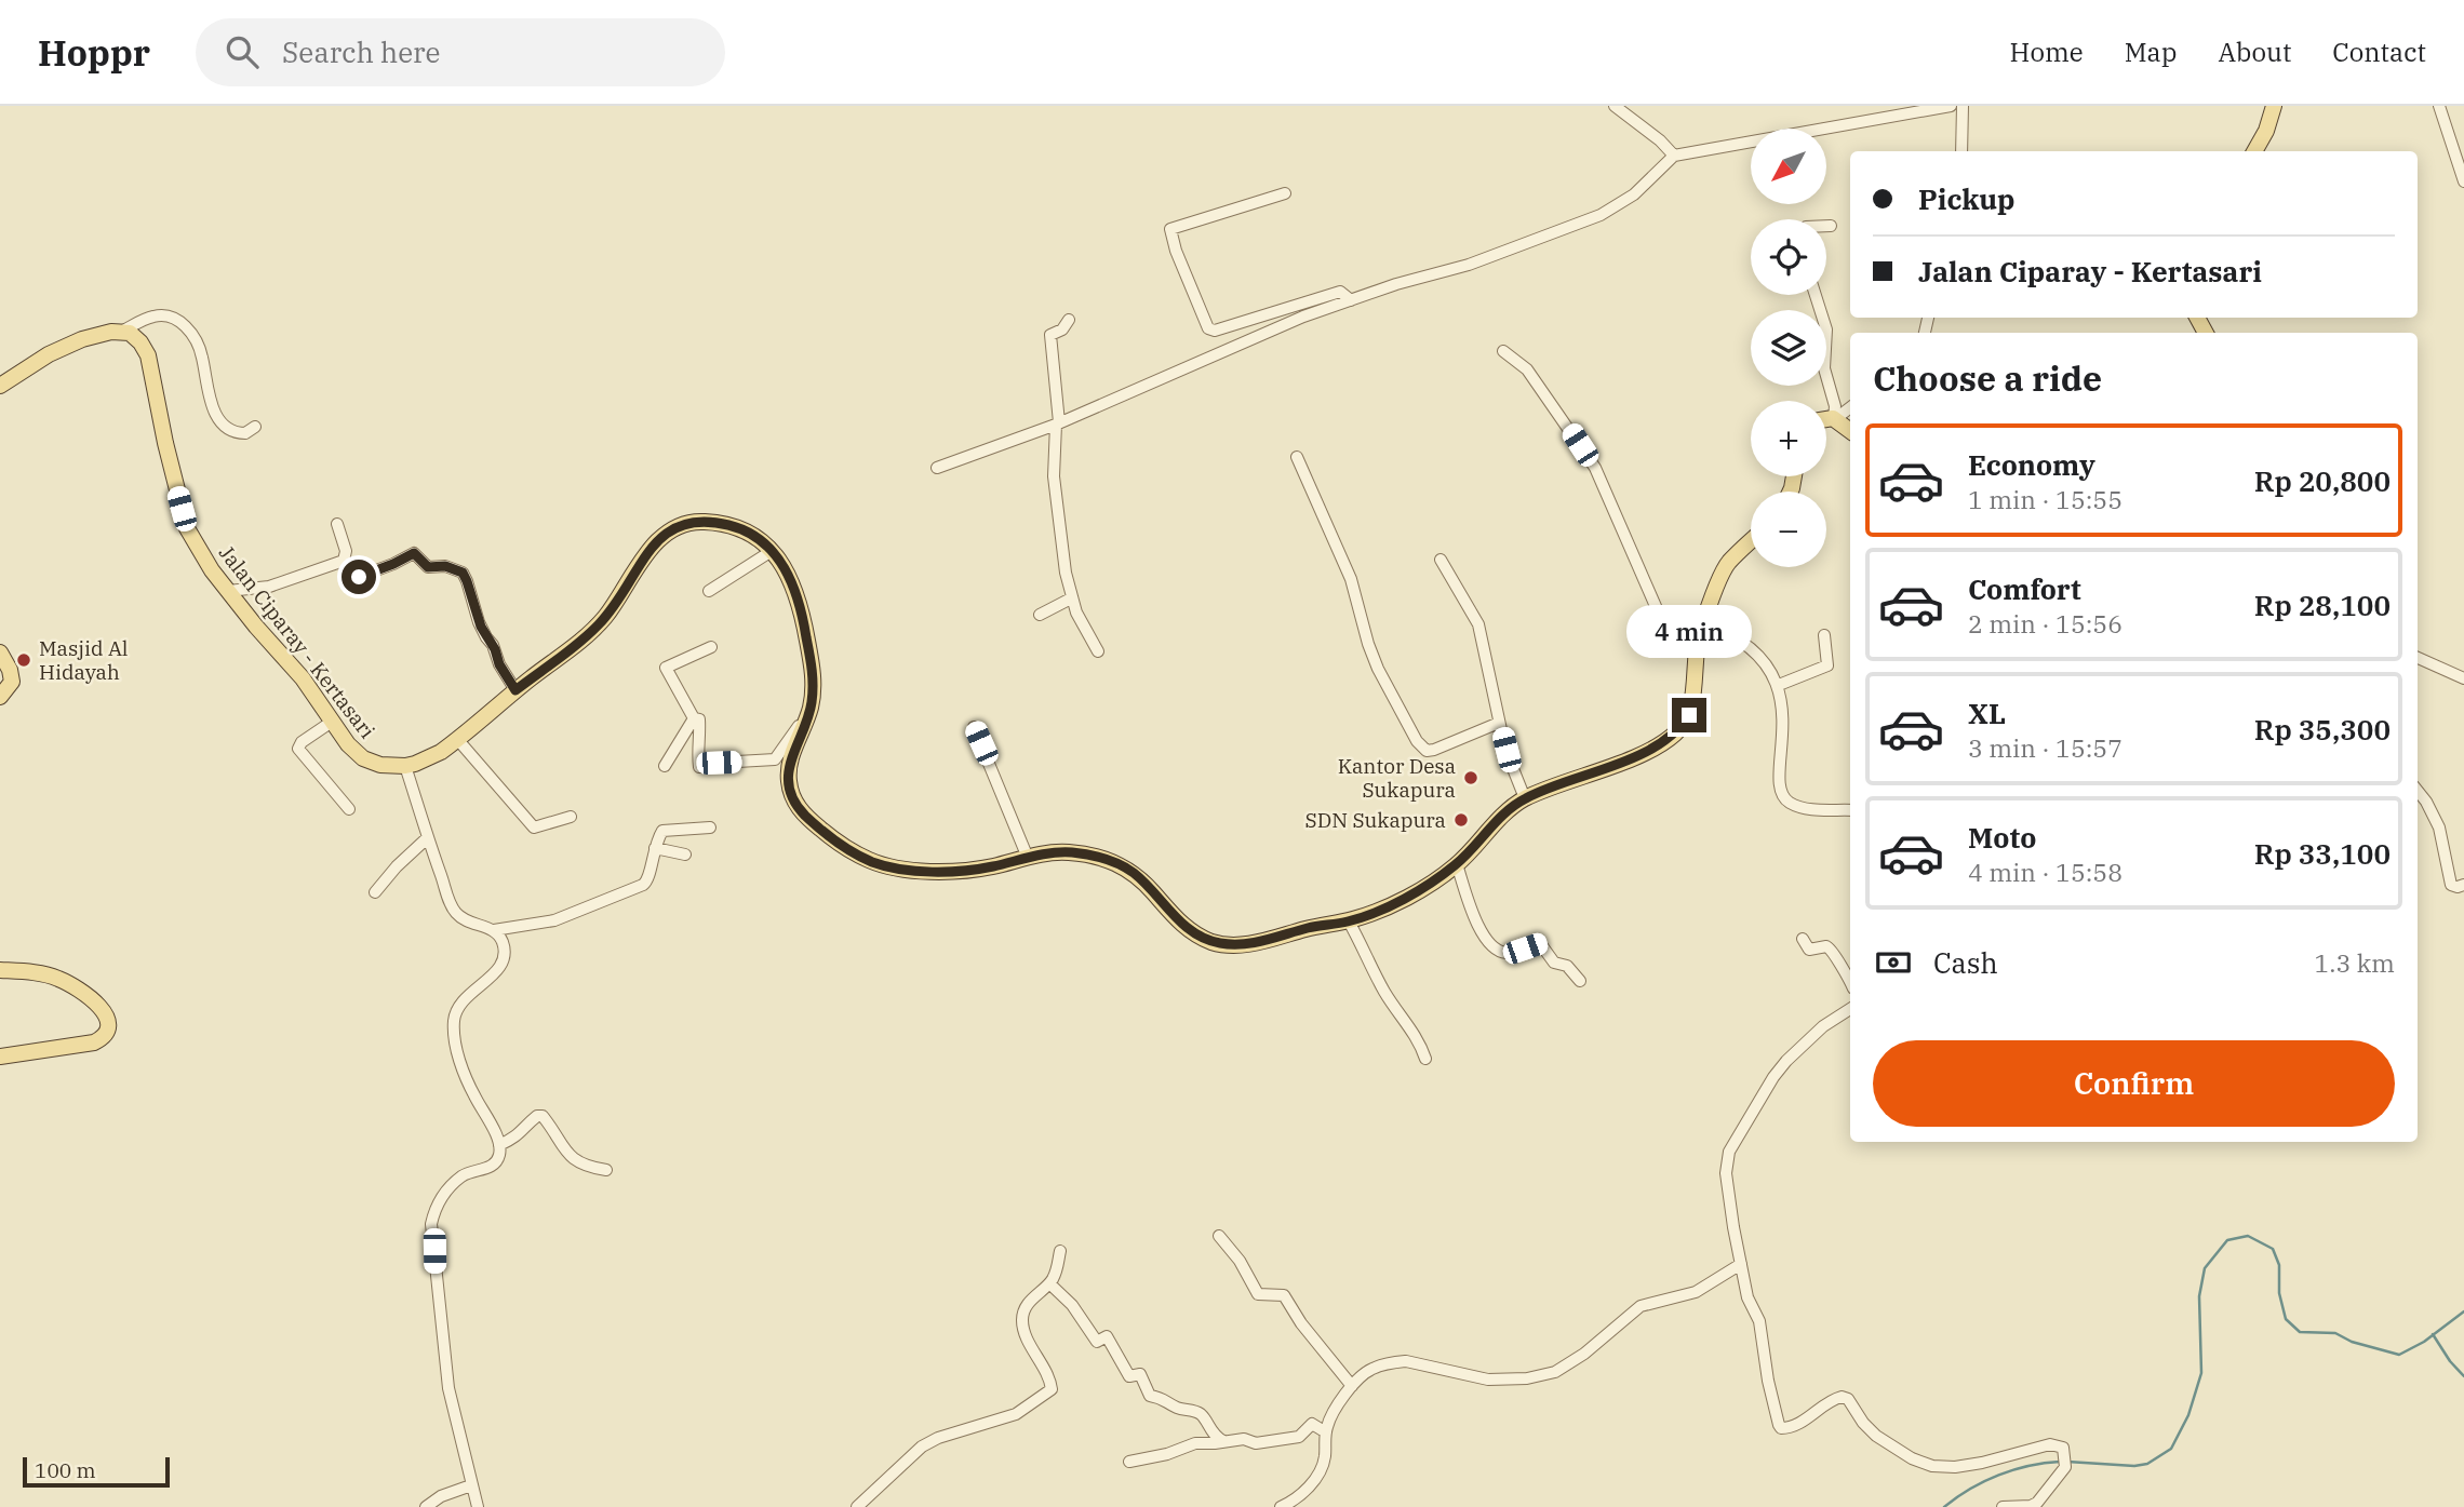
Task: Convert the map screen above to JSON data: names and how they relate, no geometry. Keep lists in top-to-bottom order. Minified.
{"streets":{"main road":["Jalan Ciparay - Kertasari"]},"places":["Masjid Al Hidayah","Kantor Desa Sukapura","SDN Sukapura"],"scale_bar":"100 m","north":"bottom left","page":{"header":"Hoppr","search":"Search here","nav":["Home","Map","About","Contact"],"map_buttons":["+","−"],"banner":["Pickup","Jalan Ciparay - Kertasari"],"heading":"Choose a ride","list":[{"name":"Economy","note":"1 min · 15:55","value":"Rp 20,800"},{"name":"Comfort","note":"2 min · 15:56","value":"Rp 28,100"},{"name":"XL","note":"3 min · 15:57","value":"Rp 35,300"},{"name":"Moto","note":"4 min · 15:58","value":"Rp 33,100"}],"bubble":"4 min","pay":["Cash","1.3 km"],"buttons":"Confirm","scale":"100 m"}}
